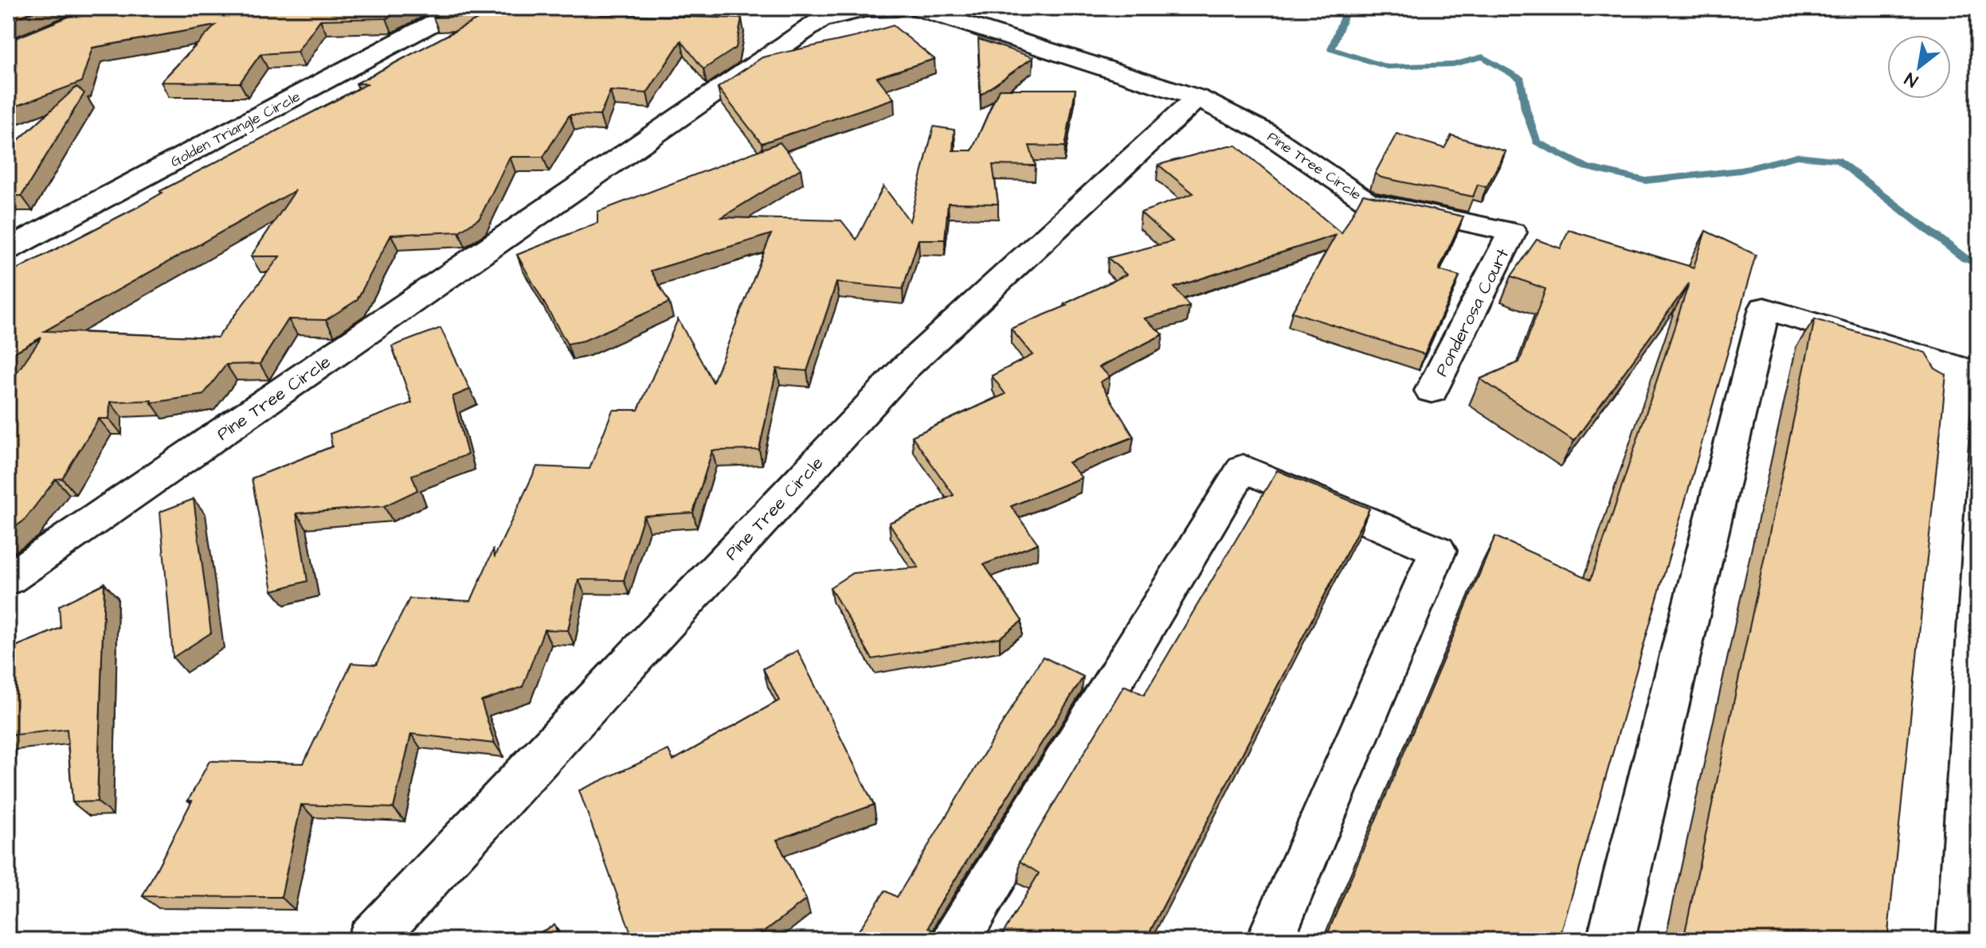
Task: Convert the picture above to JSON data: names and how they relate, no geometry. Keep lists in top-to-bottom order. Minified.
{"streets":{"street":["Golden Triangle Circle","Pine Tree Circle","Ponderosa Court"]},"crossings":[["Pine Tree Circle","Ponderosa Court"]],"north":"bottom left"}
